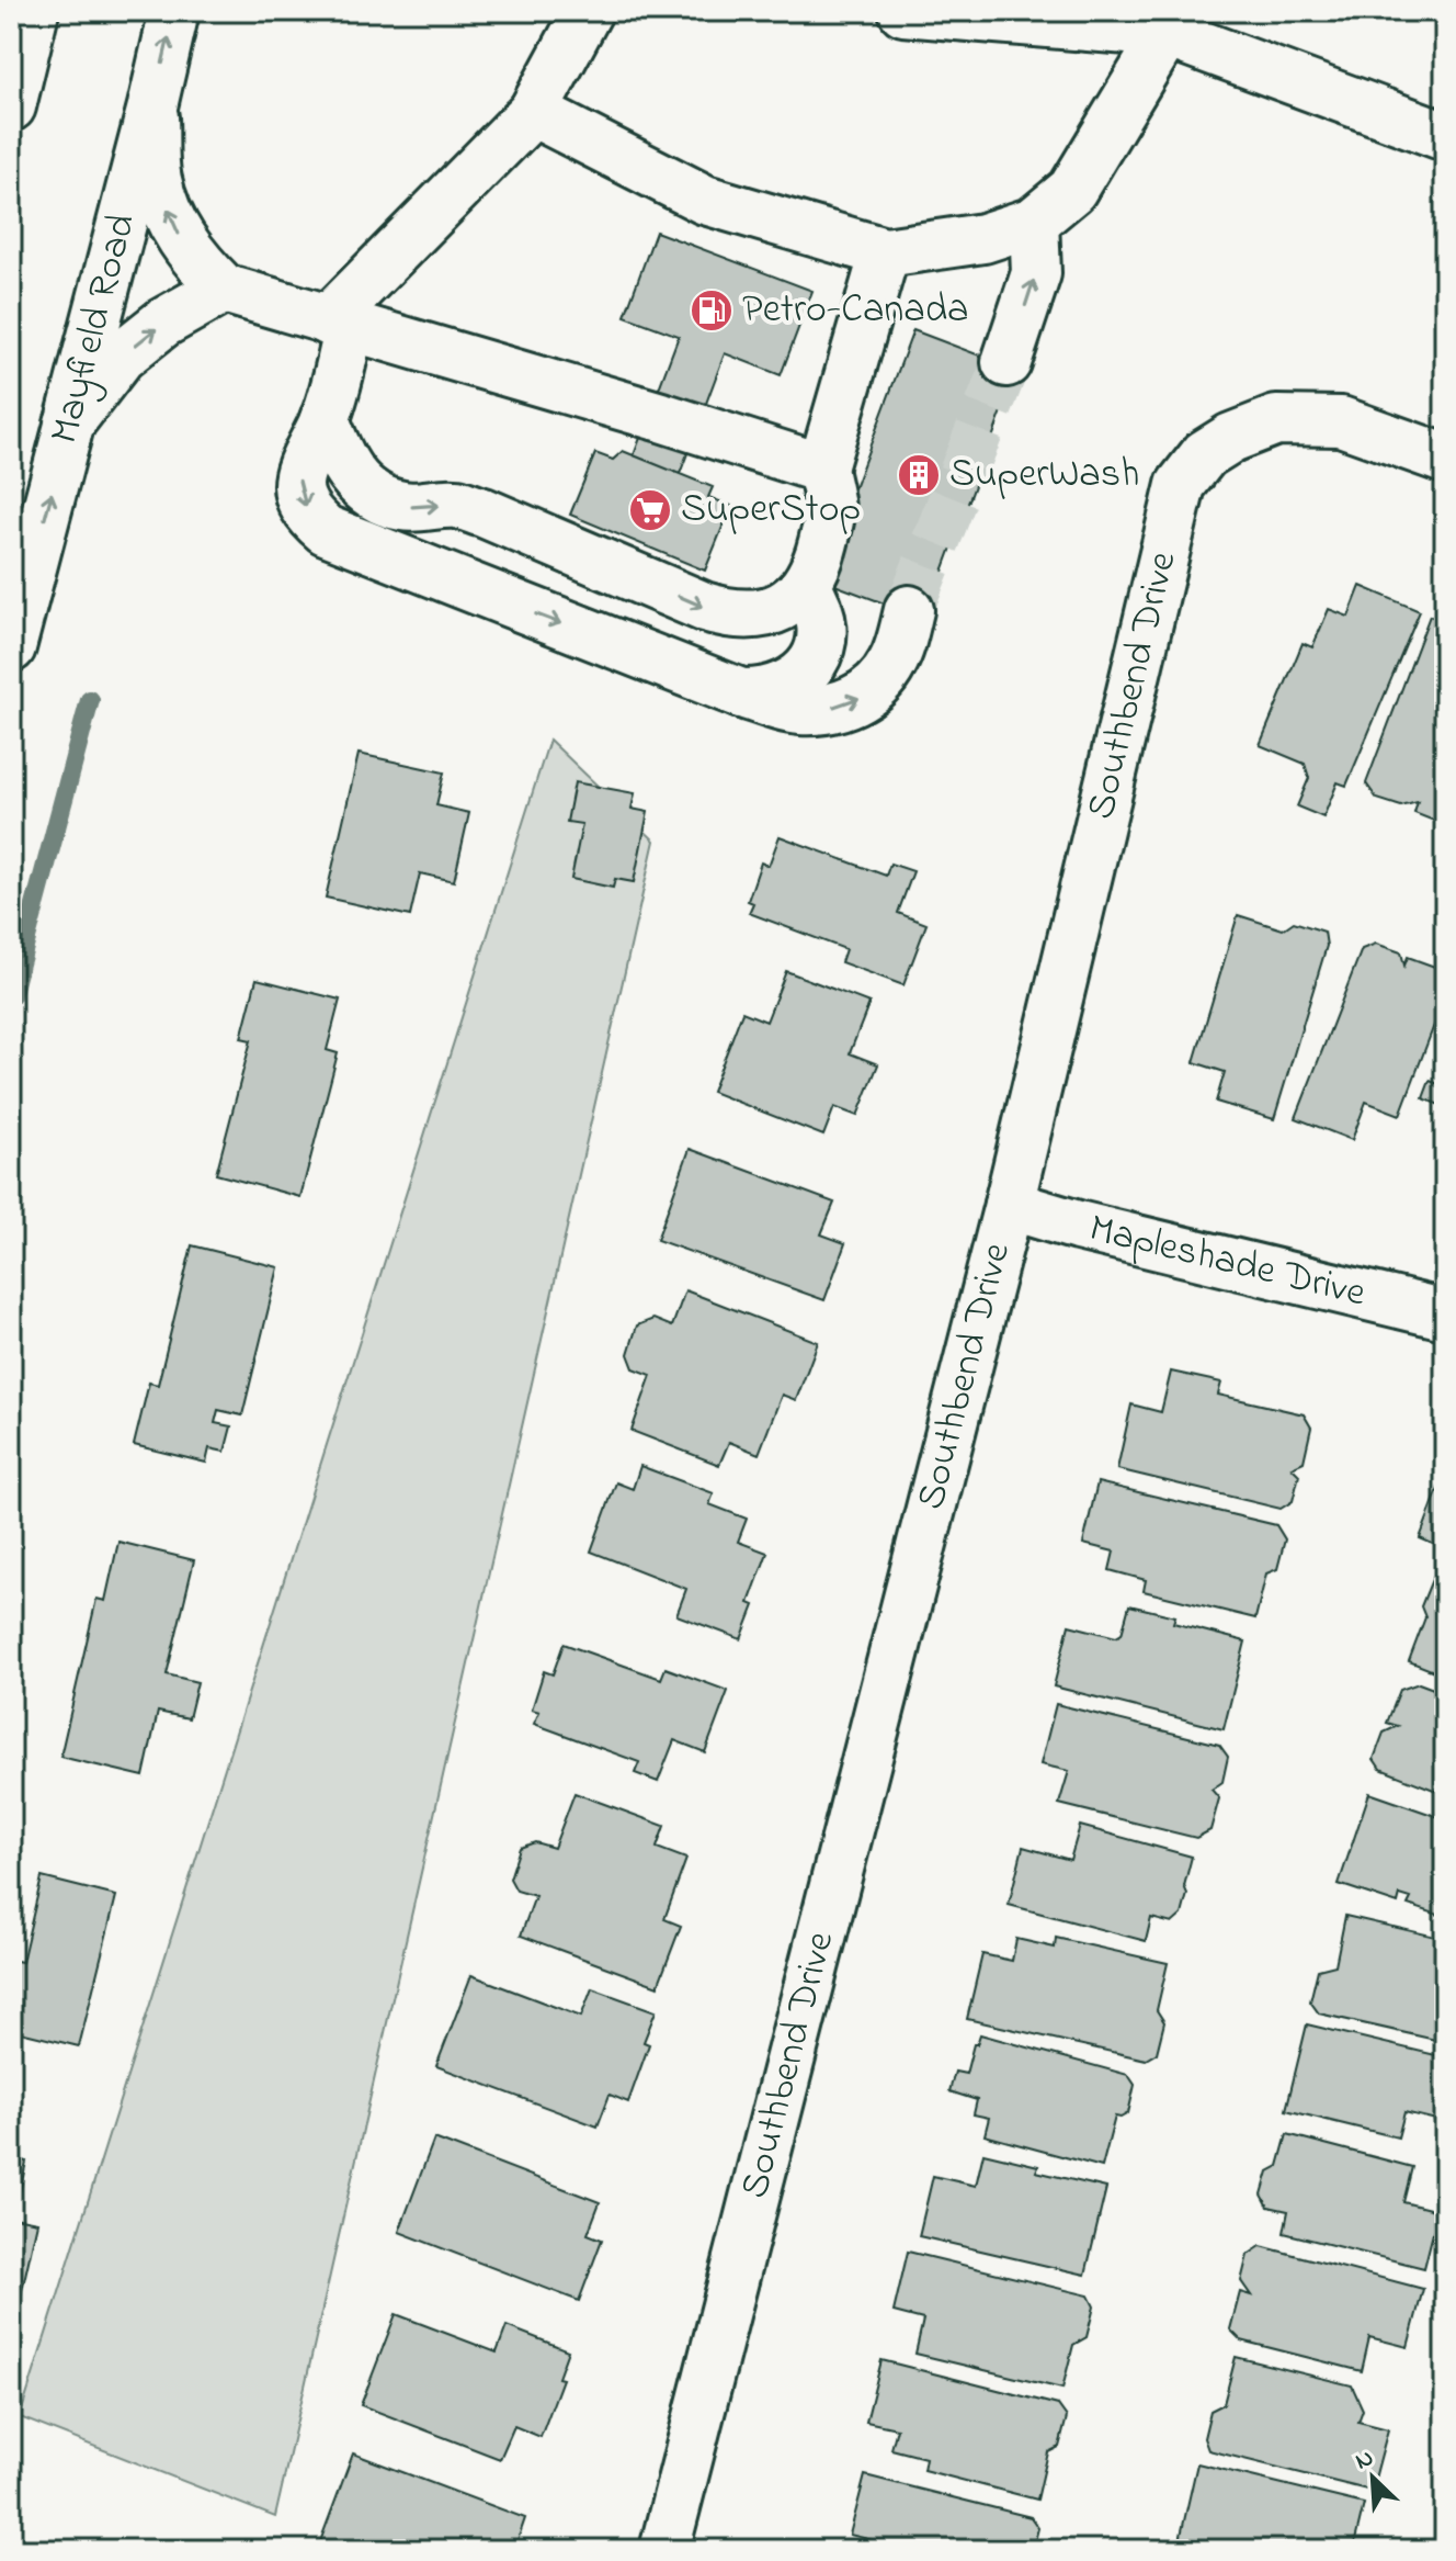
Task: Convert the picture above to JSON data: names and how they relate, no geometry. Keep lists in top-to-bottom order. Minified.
{"streets":{"street":["Mayfield Road","Southbend Drive","Mapleshade Drive"]},"crossings":[["Southbend Drive","Mapleshade Drive"]],"one_way":["Mayfield Road"],"places":{"fuel station":["Petro-Canada"],"building":["SuperWash"],"supermarket":["SuperStop"]},"north":"top left"}
